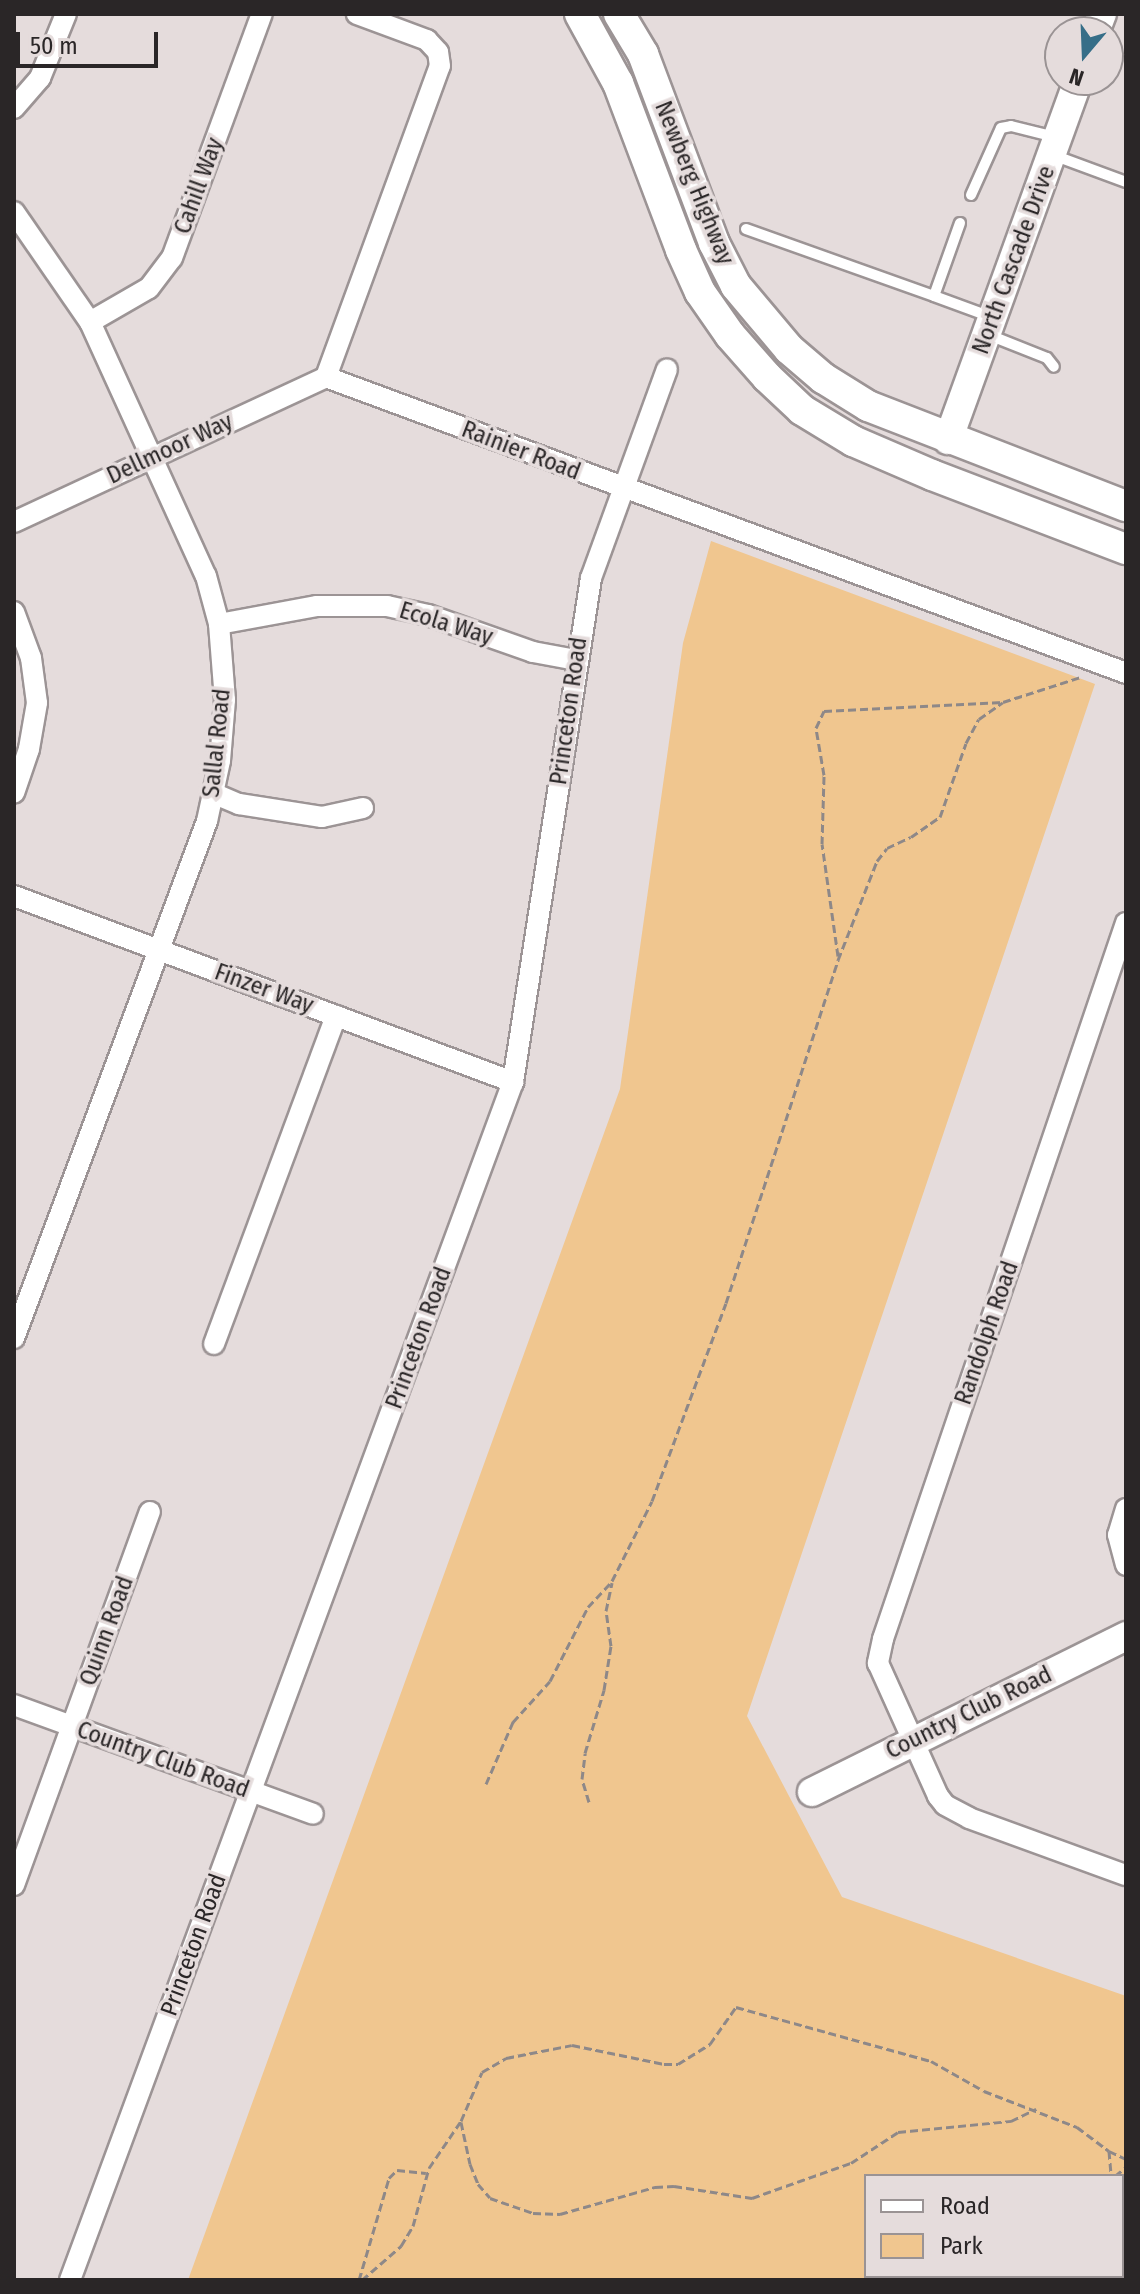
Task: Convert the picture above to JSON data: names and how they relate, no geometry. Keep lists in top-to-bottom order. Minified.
{"streets":{"main road":["Newberg Highway"],"street":["Cahill Way","North Cascade Drive","Dellmoor Way","Rainier Road","Ecola Way","Princeton Road","Sallal Road","Finzer Way","Randolph Road","Quinn Road","Country Club Road"]},"crossings":[["Newberg Highway","North Cascade Drive"],["Cahill Way","Sallal Road"],["Dellmoor Way","Rainier Road"],["Dellmoor Way","Sallal Road"],["Rainier Road","Princeton Road"],["Ecola Way","Princeton Road"],["Ecola Way","Sallal Road"],["Princeton Road","Finzer Way"],["Princeton Road","Country Club Road"],["Sallal Road","Finzer Way"],["Randolph Road","Country Club Road"],["Quinn Road","Country Club Road"]],"legend":["Road","Park"],"scale_bar":"50 m","north":"bottom"}
